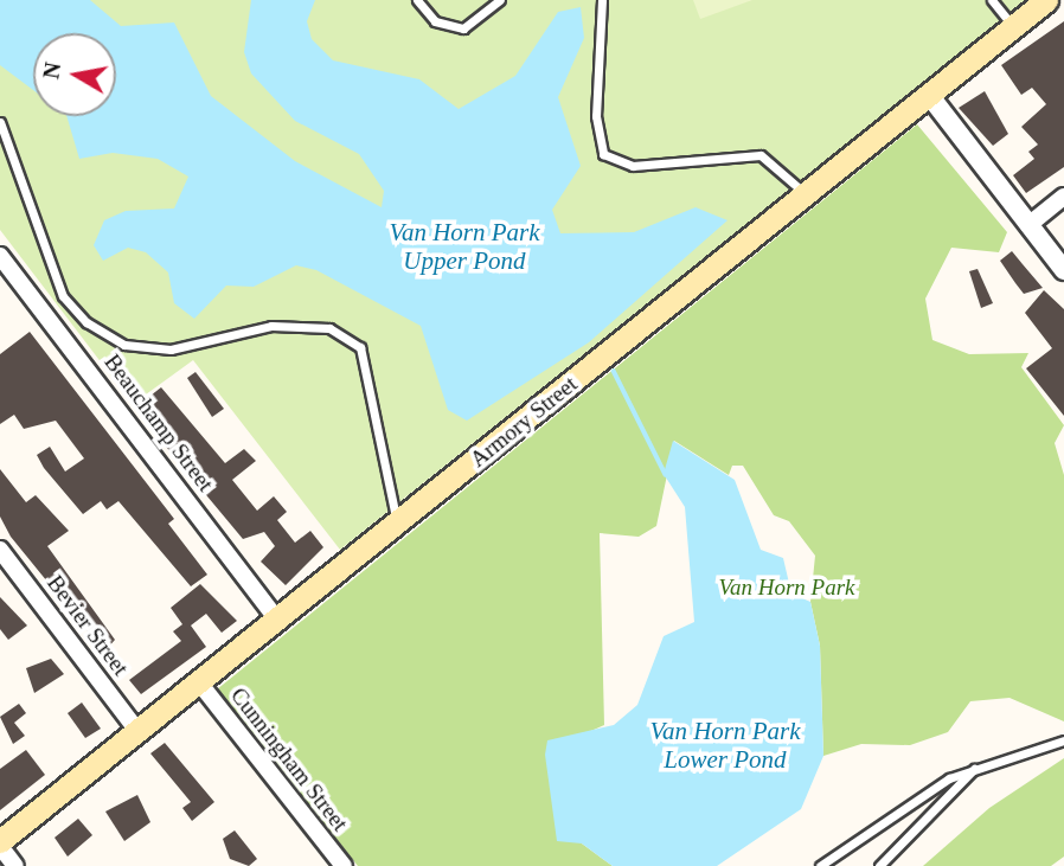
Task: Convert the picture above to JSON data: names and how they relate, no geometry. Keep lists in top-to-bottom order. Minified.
{"streets":{"main road":["Armory Street"],"street":["Beauchamp Street","Bevier Street","Cunningham Street"]},"crossings":[["Armory Street","Beauchamp Street"],["Armory Street","Bevier Street"],["Armory Street","Cunningham Street"]],"water":["Van Horn Park Upper Pond","Van Horn Park Lower Pond"],"parks":["Van Horn Park"],"north":"left"}
